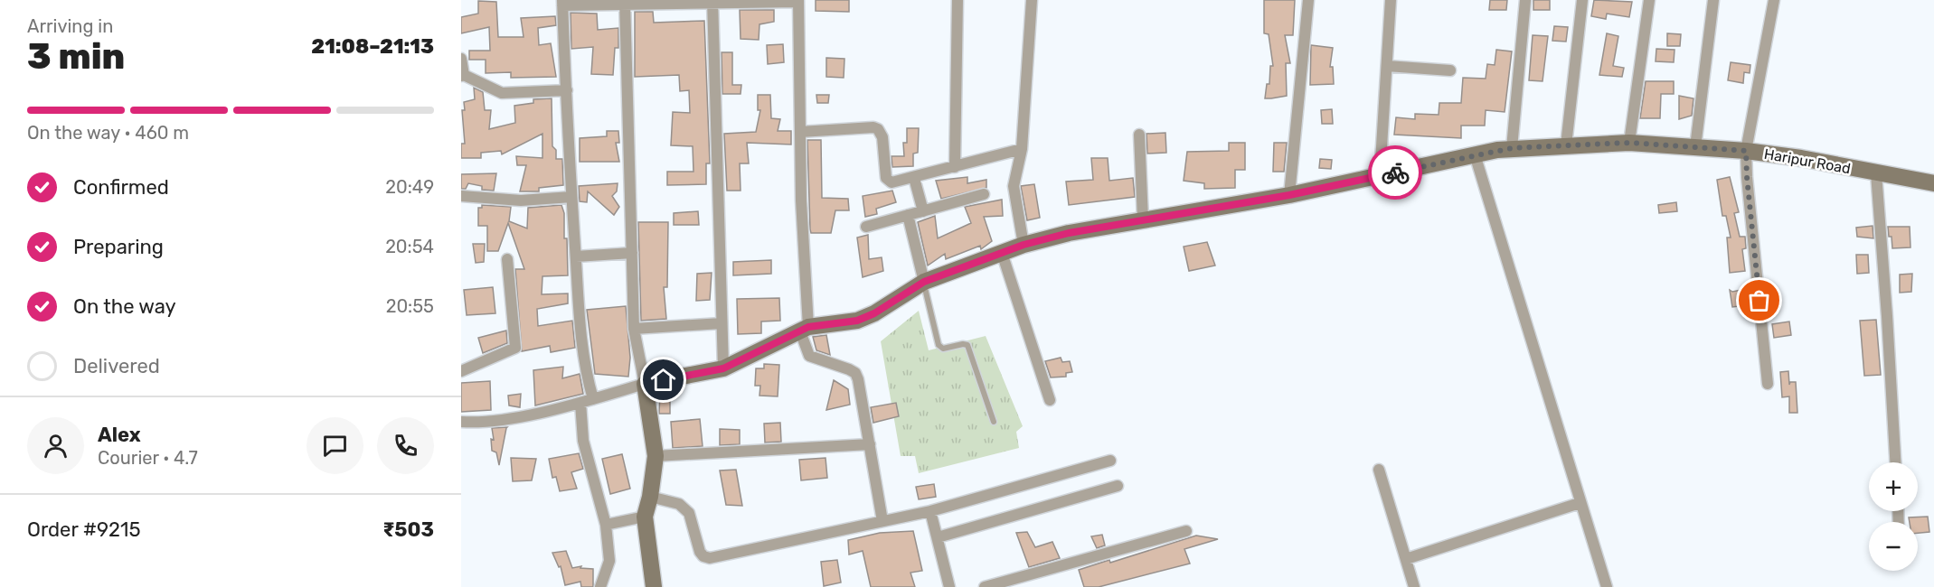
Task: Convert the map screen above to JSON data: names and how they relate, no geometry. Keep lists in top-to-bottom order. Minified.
{"streets":{"street":["Haripur Road"]},"page":{"heading":["3 min","Arriving in","21:08–21:13"],"panel":["Alex","Courier · 4.7","Order #9215","₹503"],"bar":"On the way · 460 m","list":[["Confirmed","20:49"],["Preparing","20:54"],["On the way","20:55"],"Delivered"],"map_buttons":["+","−"]}}
